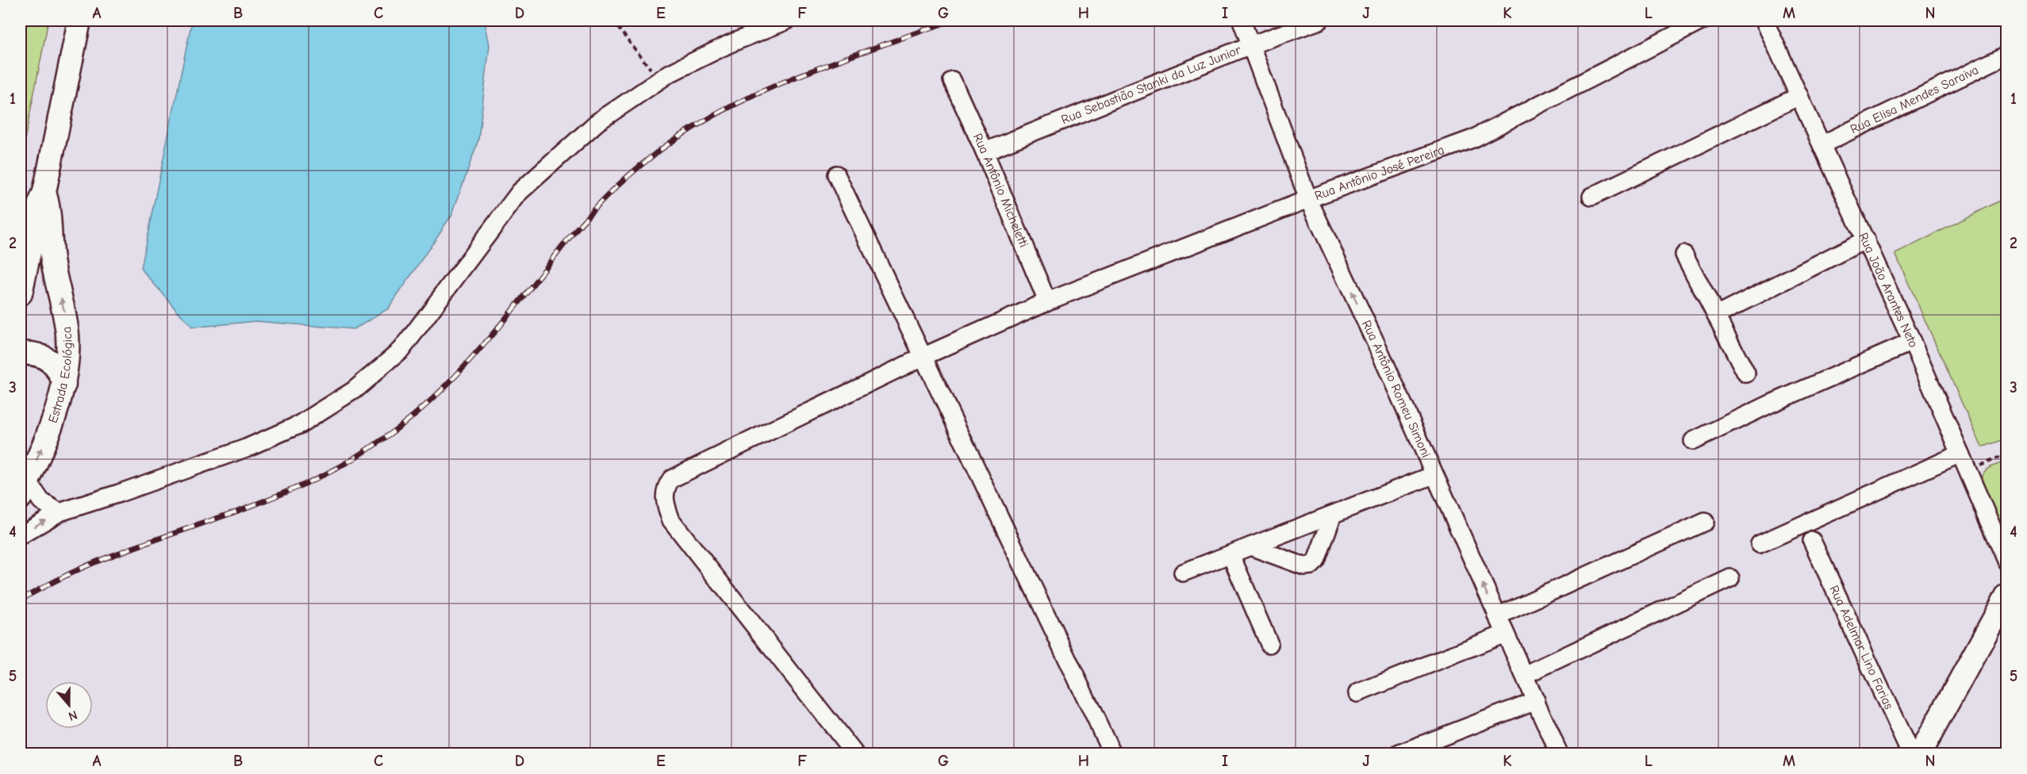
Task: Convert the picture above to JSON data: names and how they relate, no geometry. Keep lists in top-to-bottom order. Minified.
{"streets":{"street":["Rua Sebastião Stanki da Luz Junior","Rua Elisa Mendes Saraiva","Rua Antônio José Pereira","Rua Antônio Micheletti","Rua João Arantes Neto","Estrada Ecológica","Rua Antônio Romeu Simoni","Rua Adelmar Lino Farias"]},"crossings":[["Rua Sebastião Stanki da Luz Junior","Rua Antônio Micheletti"],["Rua Sebastião Stanki da Luz Junior","Rua Antônio Romeu Simoni"],["Rua Elisa Mendes Saraiva","Rua João Arantes Neto"],["Rua Antônio José Pereira","Rua Antônio Micheletti"],["Rua Antônio José Pereira","Rua Antônio Romeu Simoni"]],"one_way":["Rua Antônio Romeu Simoni"],"north":"bottom","grid":{"columns":["A","B","C","D","E","F","G","H","I","J","K","L","M","N"],"rows":["1","2","3","4","5"]}}
